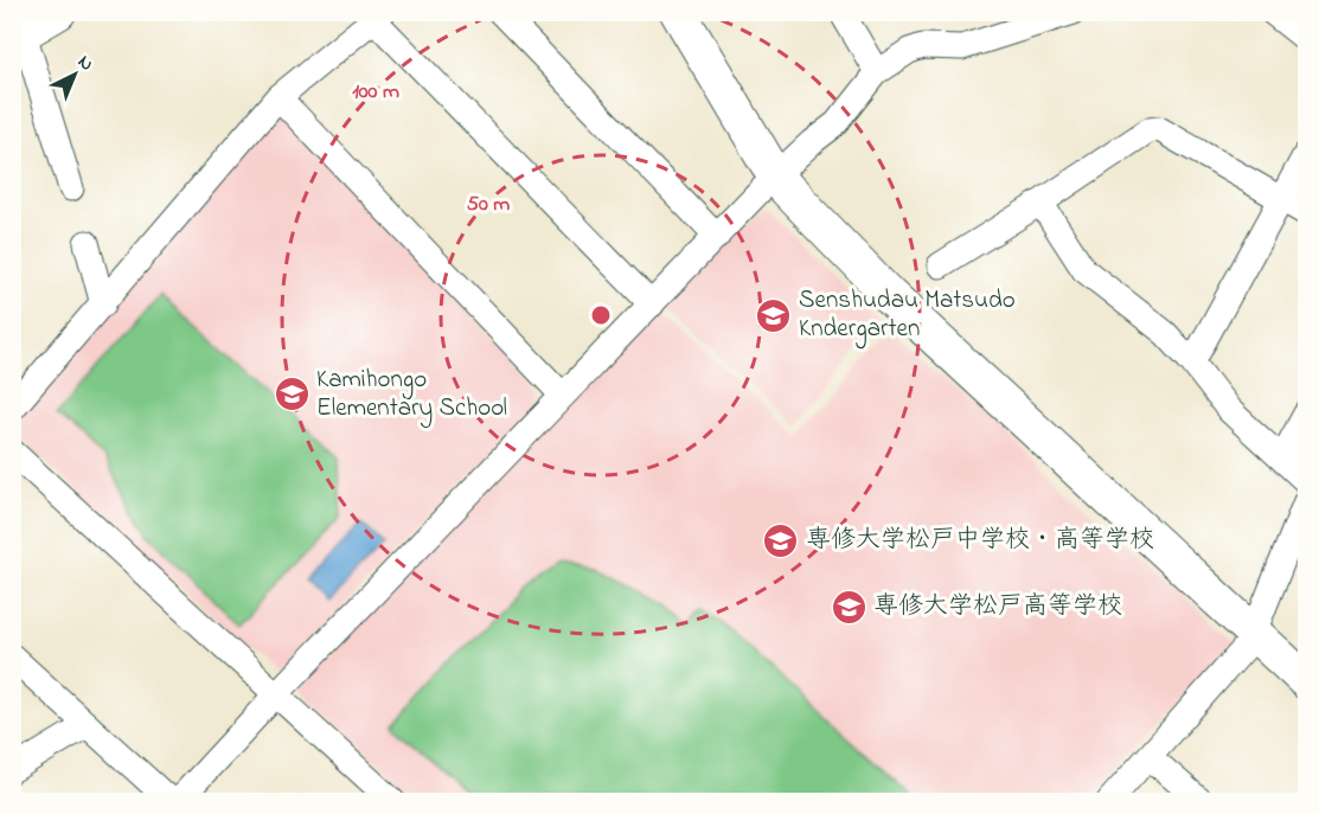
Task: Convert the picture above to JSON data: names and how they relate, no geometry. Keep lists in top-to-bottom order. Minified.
{"places":{"school or university":["Senshudau Matsudo Kndergarten","Kamihongo Elementary School","専修大学松戸中学校・高等学校","専修大学松戸高等学校"]},"north":"top right","rings":["100 m","50 m"]}
